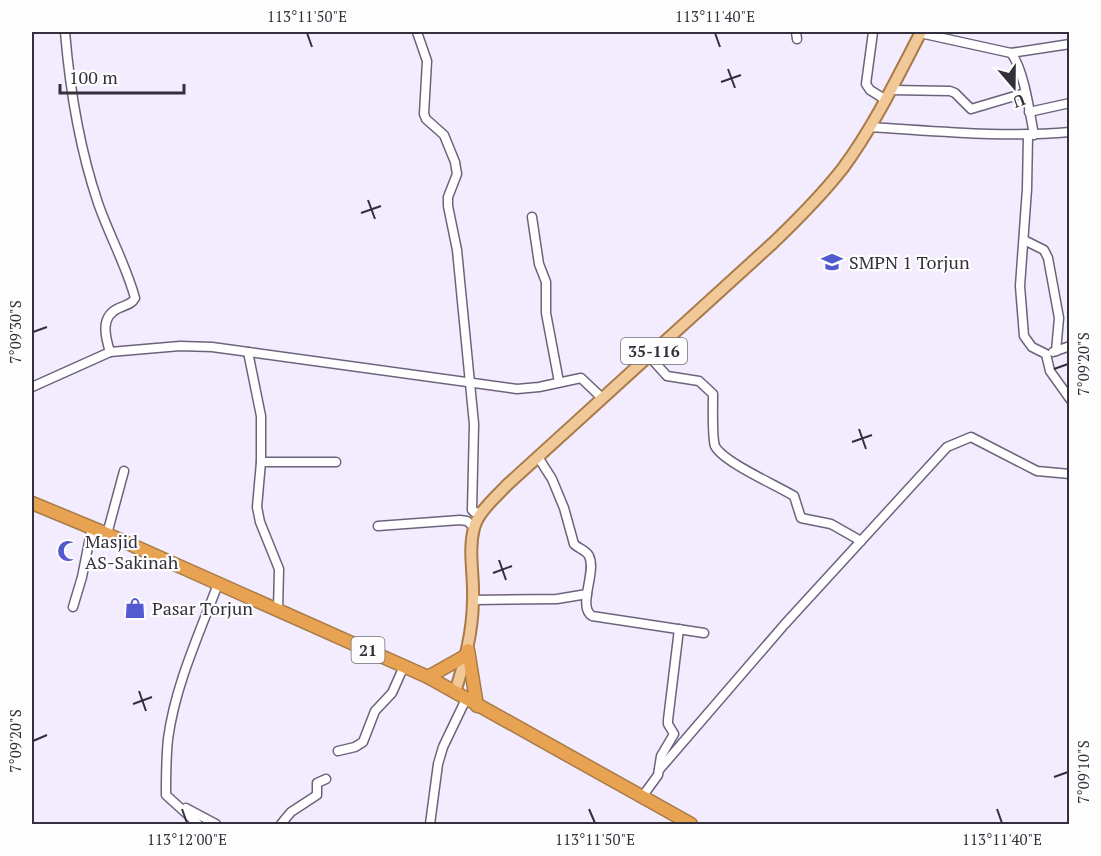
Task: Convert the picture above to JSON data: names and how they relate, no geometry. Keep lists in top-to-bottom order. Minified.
{"streets":{"highway":["21"],"main road":["35-116"]},"crossings":[["35-116","21"]],"places":{"school or university":["SMPN 1 Torjun"],"mosque":["Masjid AS-Sakinah"],"shop":["Pasar Torjun"]},"scale_bar":"100 m","north":"bottom","coordinates":["113°11'50\"E","113°11'40\"E","7°09'30\"S","7°09'20\"S","7°09'10\"S","113°12'00\"E"]}
